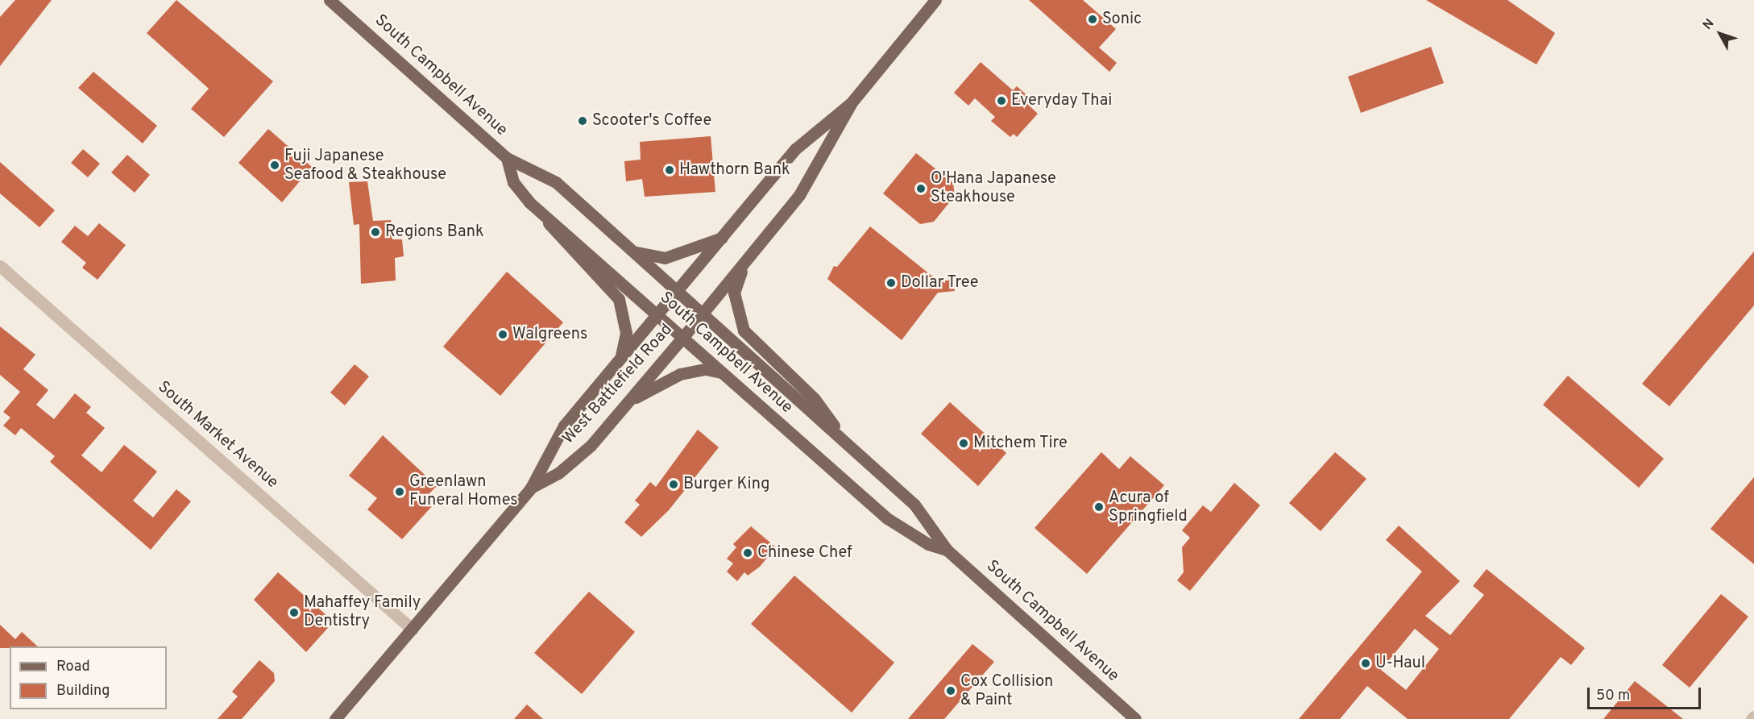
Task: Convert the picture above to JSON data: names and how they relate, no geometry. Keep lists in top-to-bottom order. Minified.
{"streets":{"main road":["South Campbell Avenue","West Battlefield Road"],"street":["South Market Avenue"]},"crossings":[["South Campbell Avenue","West Battlefield Road"],["West Battlefield Road","South Market Avenue"]],"places":["Sonic","Everyday Thai","Scooter's Coffee","Fuji Japanese Seafood & Steakhouse","Hawthorn Bank","O'Hana Japanese Steakhouse","Regions Bank","Dollar Tree","Walgreens","Mitchem Tire","Burger King","Greenlawn Funeral Homes","Acura of Springfield","Chinese Chef","Mahaffey Family Dentistry","U-Haul","Cox Collision & Paint"],"legend":["Road","Building"],"scale_bar":"50 m","north":"top left"}
